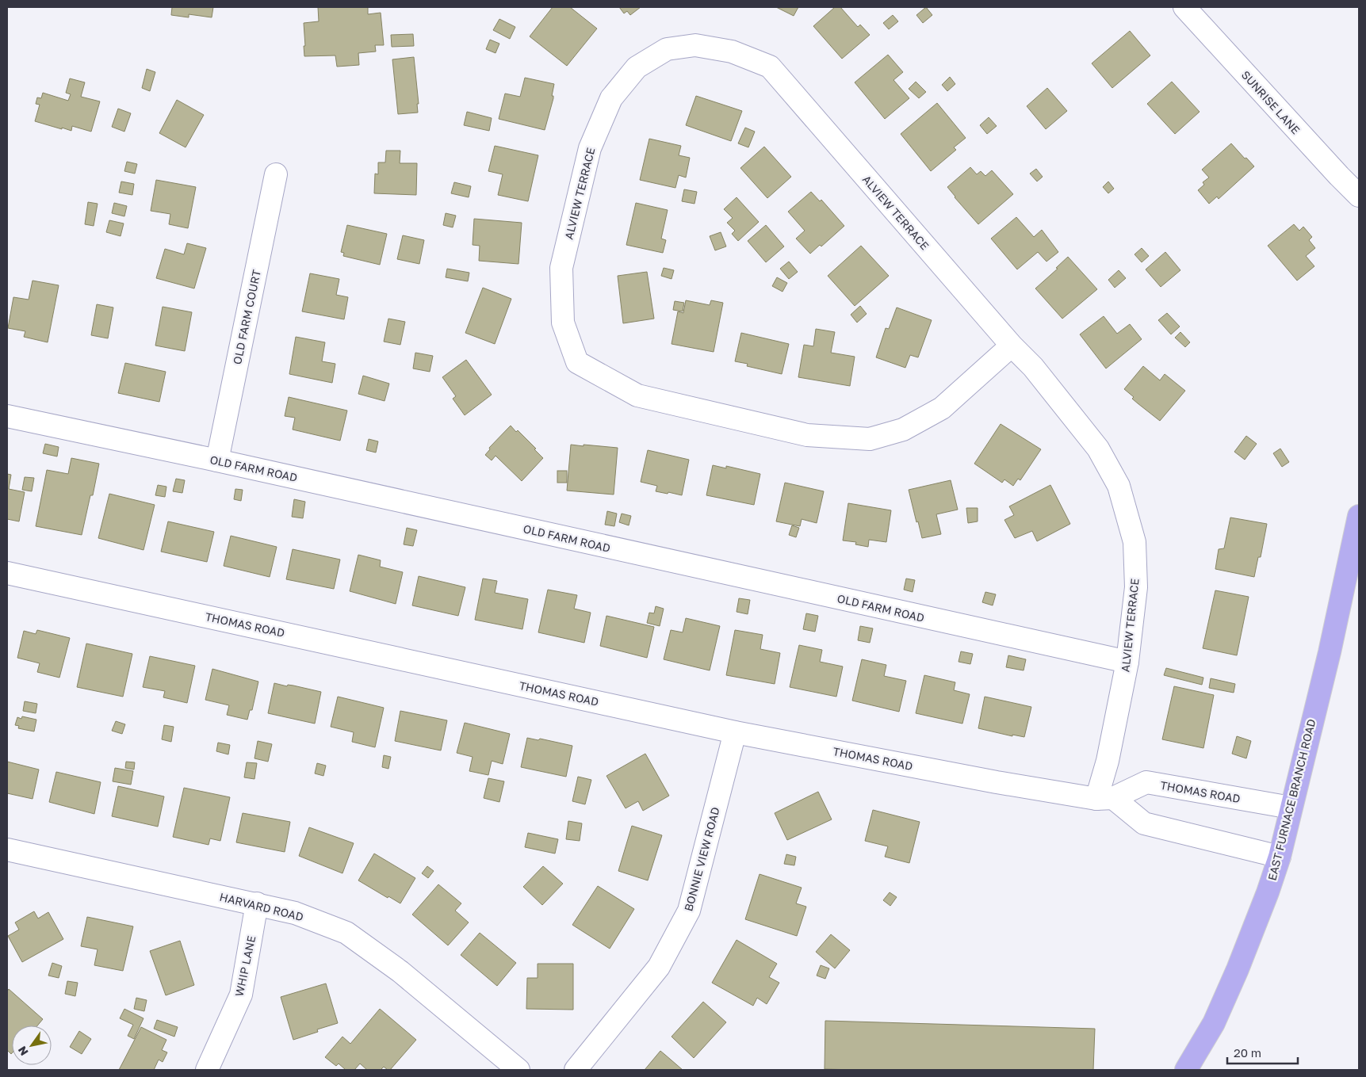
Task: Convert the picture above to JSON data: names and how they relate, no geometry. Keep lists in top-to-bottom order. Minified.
{"streets":{"main road":["EAST FURNACE BRANCH ROAD"],"street":["SUNRISE LANE","ALVIEW TERRACE","OLD FARM COURT","OLD FARM ROAD","THOMAS ROAD","BONNIE VIEW ROAD","HARVARD ROAD","WHIP LANE"]},"crossings":[["ALVIEW TERRACE","OLD FARM ROAD"],["ALVIEW TERRACE","THOMAS ROAD"],["OLD FARM COURT","OLD FARM ROAD"],["THOMAS ROAD","EAST FURNACE BRANCH ROAD"],["THOMAS ROAD","BONNIE VIEW ROAD"],["HARVARD ROAD","WHIP LANE"]],"scale_bar":"20 m","north":"bottom left"}
